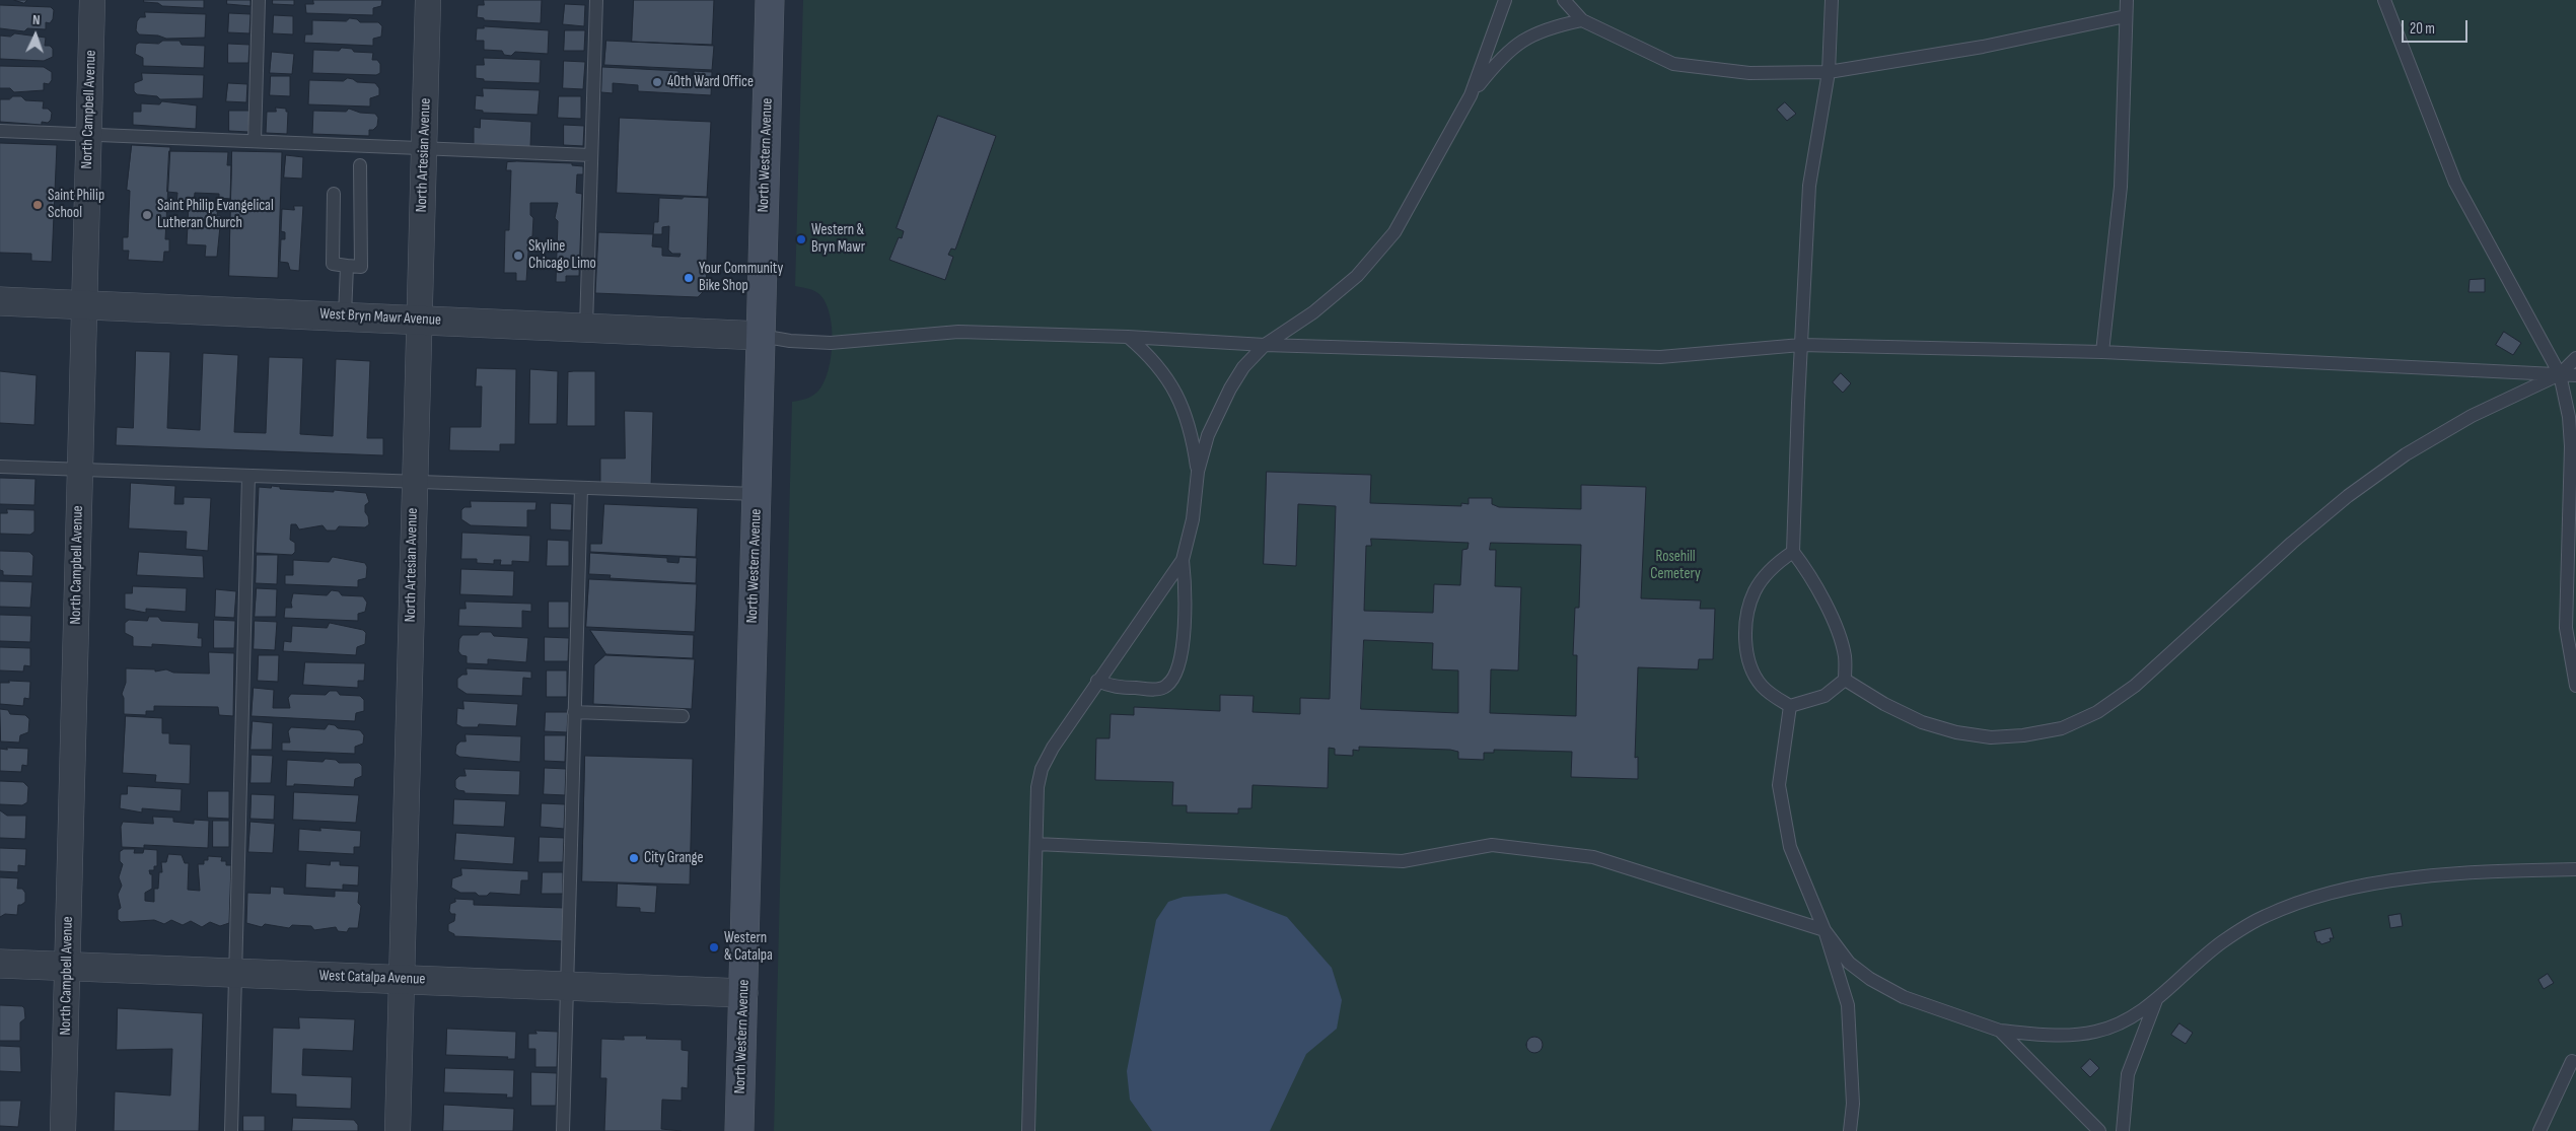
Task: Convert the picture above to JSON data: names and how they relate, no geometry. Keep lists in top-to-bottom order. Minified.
{"streets":{"main road":["North Western Avenue"],"street":["North Campbell Avenue","North Artesian Avenue","West Bryn Mawr Avenue","West Catalpa Avenue"]},"crossings":[["North Campbell Avenue","West Bryn Mawr Avenue"],["North Campbell Avenue","West Catalpa Avenue"],["North Artesian Avenue","West Bryn Mawr Avenue"],["North Artesian Avenue","West Catalpa Avenue"],["North Western Avenue","West Bryn Mawr Avenue"],["North Western Avenue","West Catalpa Avenue"]],"parks":["Rosehill Cemetery"],"places":["40th Ward Office","Saint Philip School","Saint Philip Evangelical Lutheran Church","Western & Bryn Mawr","Skyline Chicago Limo","Your Community Bike Shop","City Grange","Western & Catalpa"],"scale_bar":"20 m","north":"top"}
